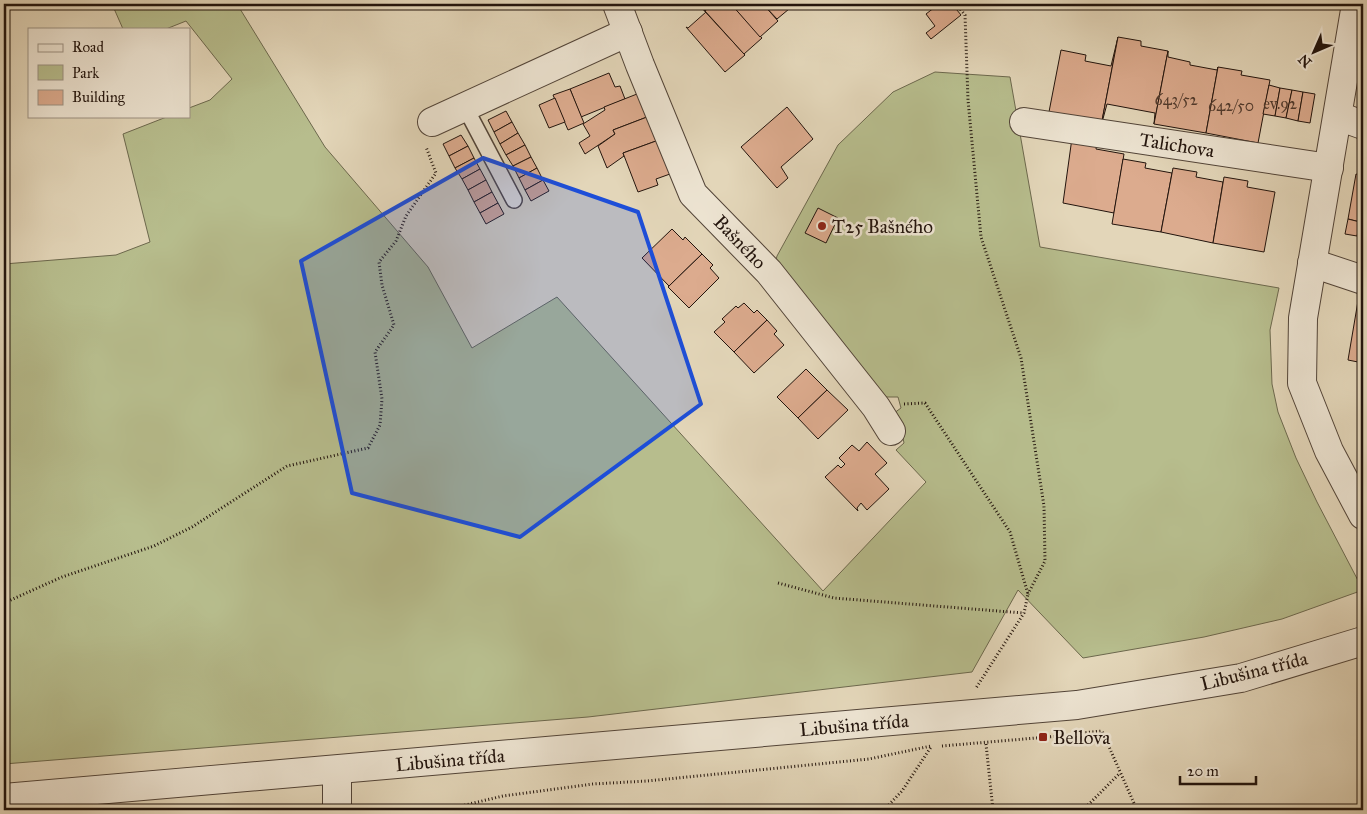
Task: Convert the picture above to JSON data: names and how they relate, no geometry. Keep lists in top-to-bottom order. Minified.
{"streets":{"street":["Talichova","Bašného","Libušina třída"]},"places":{"other":["T25 Bašného"],"transit":["Bellova"]},"house_numbers":["643/52","ev.92","642/50"],"legend":["Road","Park","Building"],"scale_bar":"20 m","north":"bottom left"}
